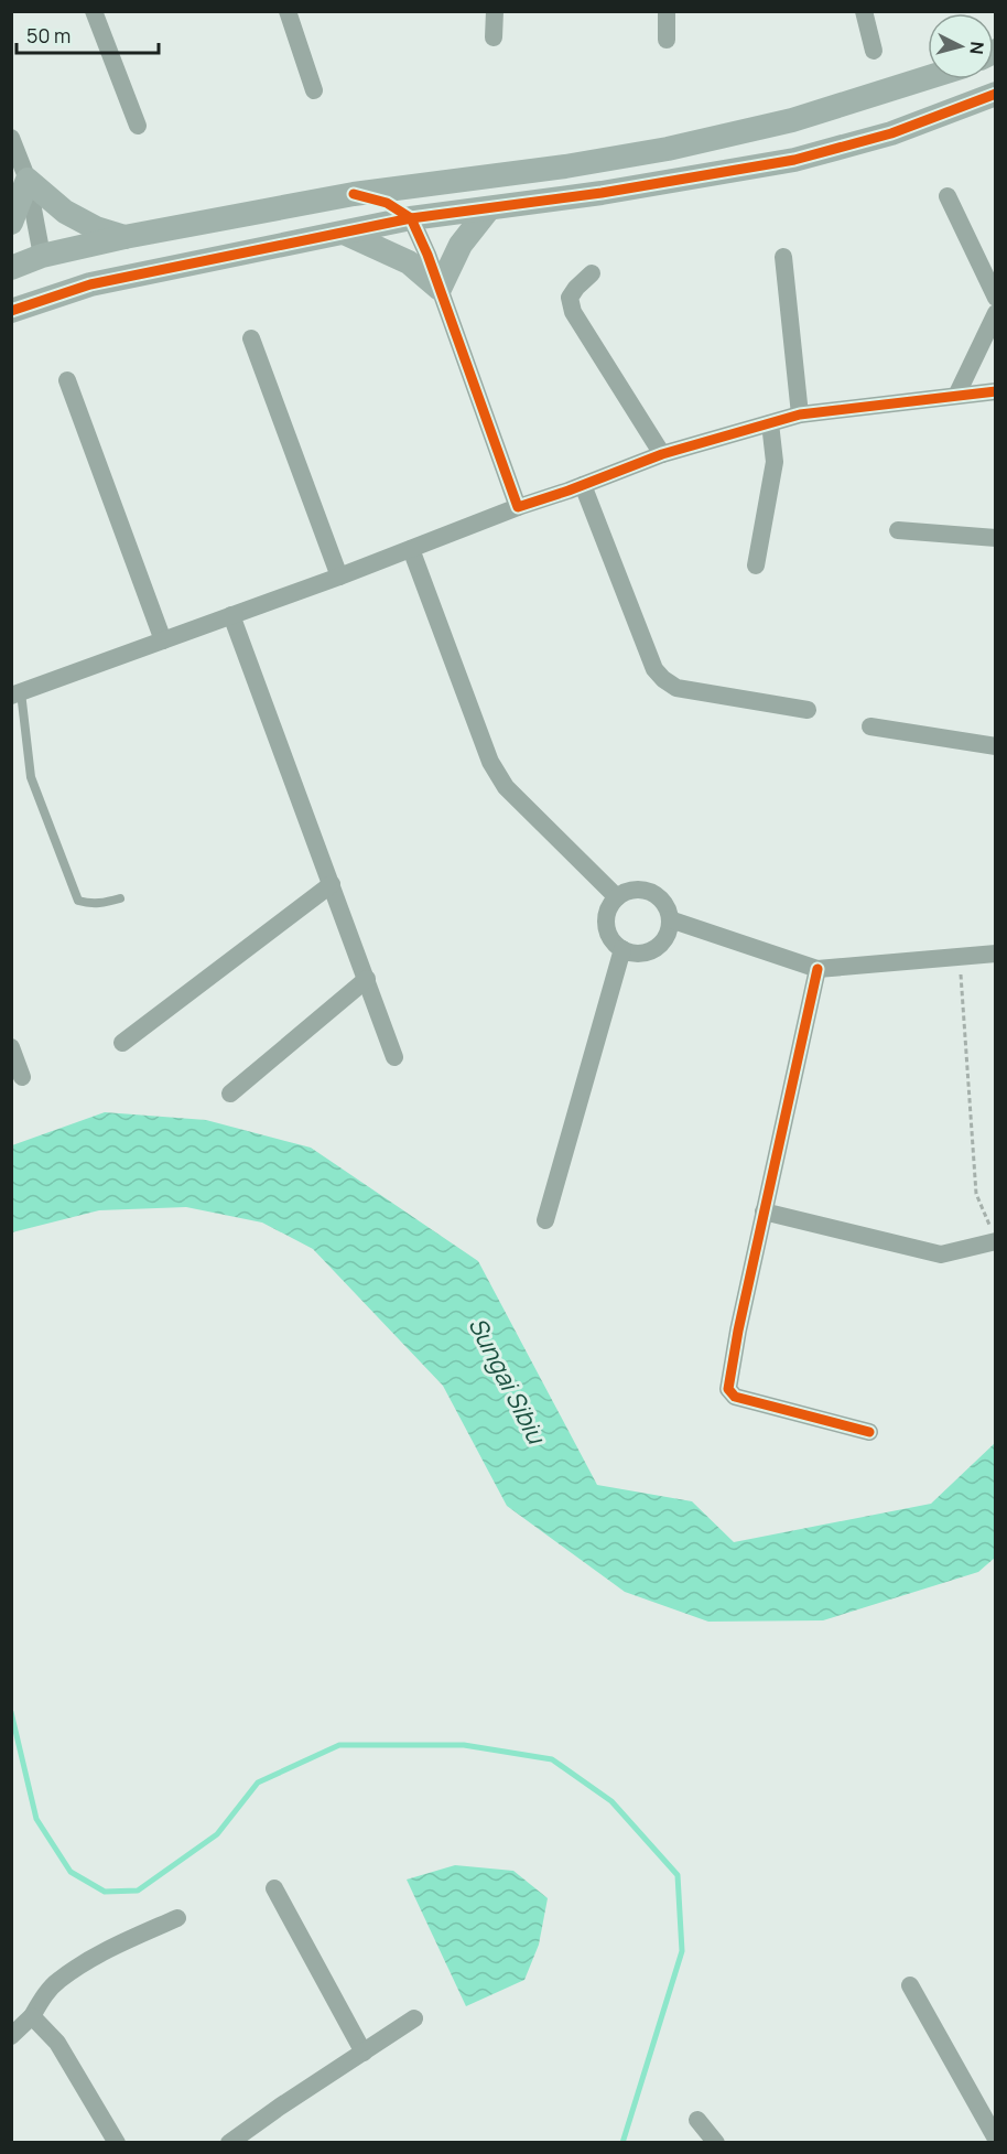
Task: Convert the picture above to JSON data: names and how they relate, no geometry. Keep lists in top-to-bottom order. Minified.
{"water":["Sungai Sibiu"],"scale_bar":"50 m","north":"right"}
